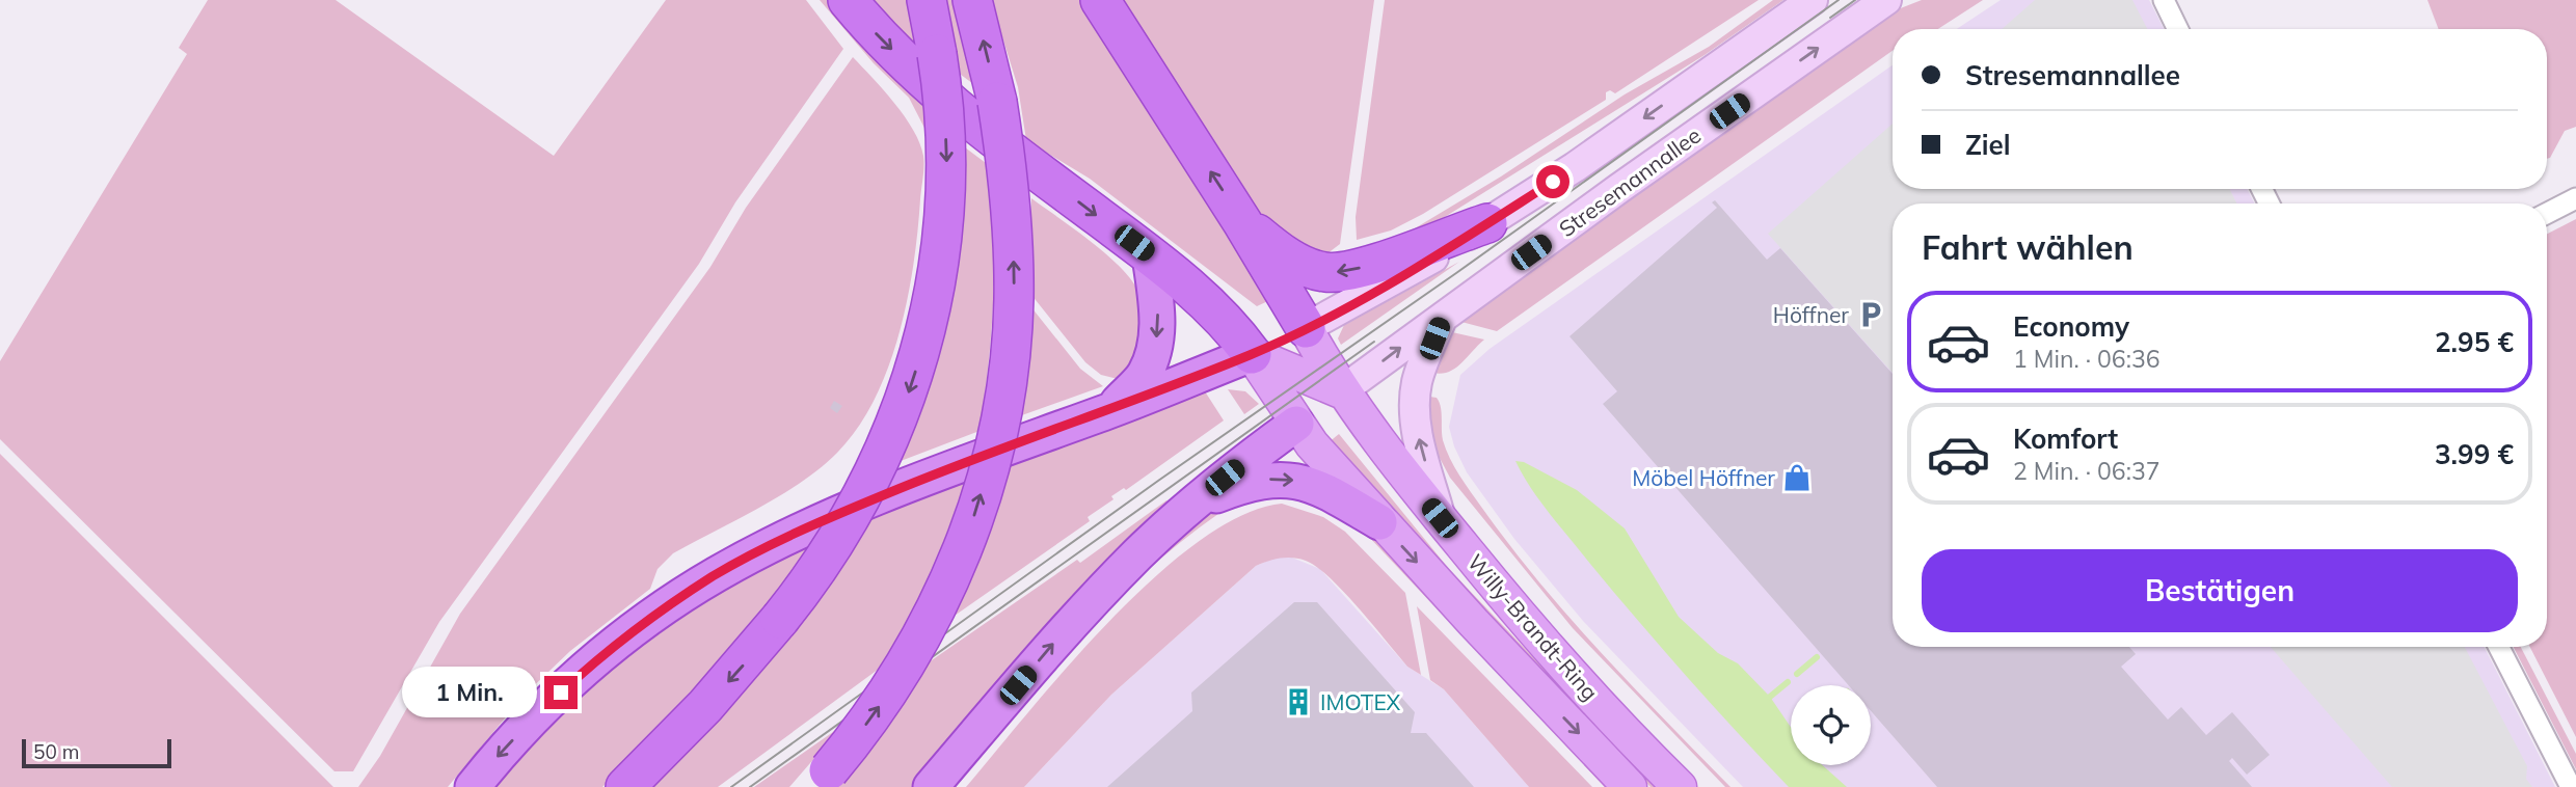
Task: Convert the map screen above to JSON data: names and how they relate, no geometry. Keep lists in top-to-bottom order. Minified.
{"streets":{"main road":["Stresemannallee","Willy-Brandt-Ring"]},"crossings":[["Stresemannallee","Willy-Brandt-Ring"]],"places":{"parking":["Höffner"],"shop":["Möbel Höffner"],"building":["IMOTEX"]},"scale_bar":"50 m","page":{"banner":["Stresemannallee","Ziel"],"heading":"Fahrt wählen","list":[{"name":"Economy","note":"1 Min. · 06:36","value":"2.95 €"},{"name":"Komfort","note":"2 Min. · 06:37","value":"3.99 €"}],"buttons":"Bestätigen","bubble":"1 Min.","scale":"50 m"}}
